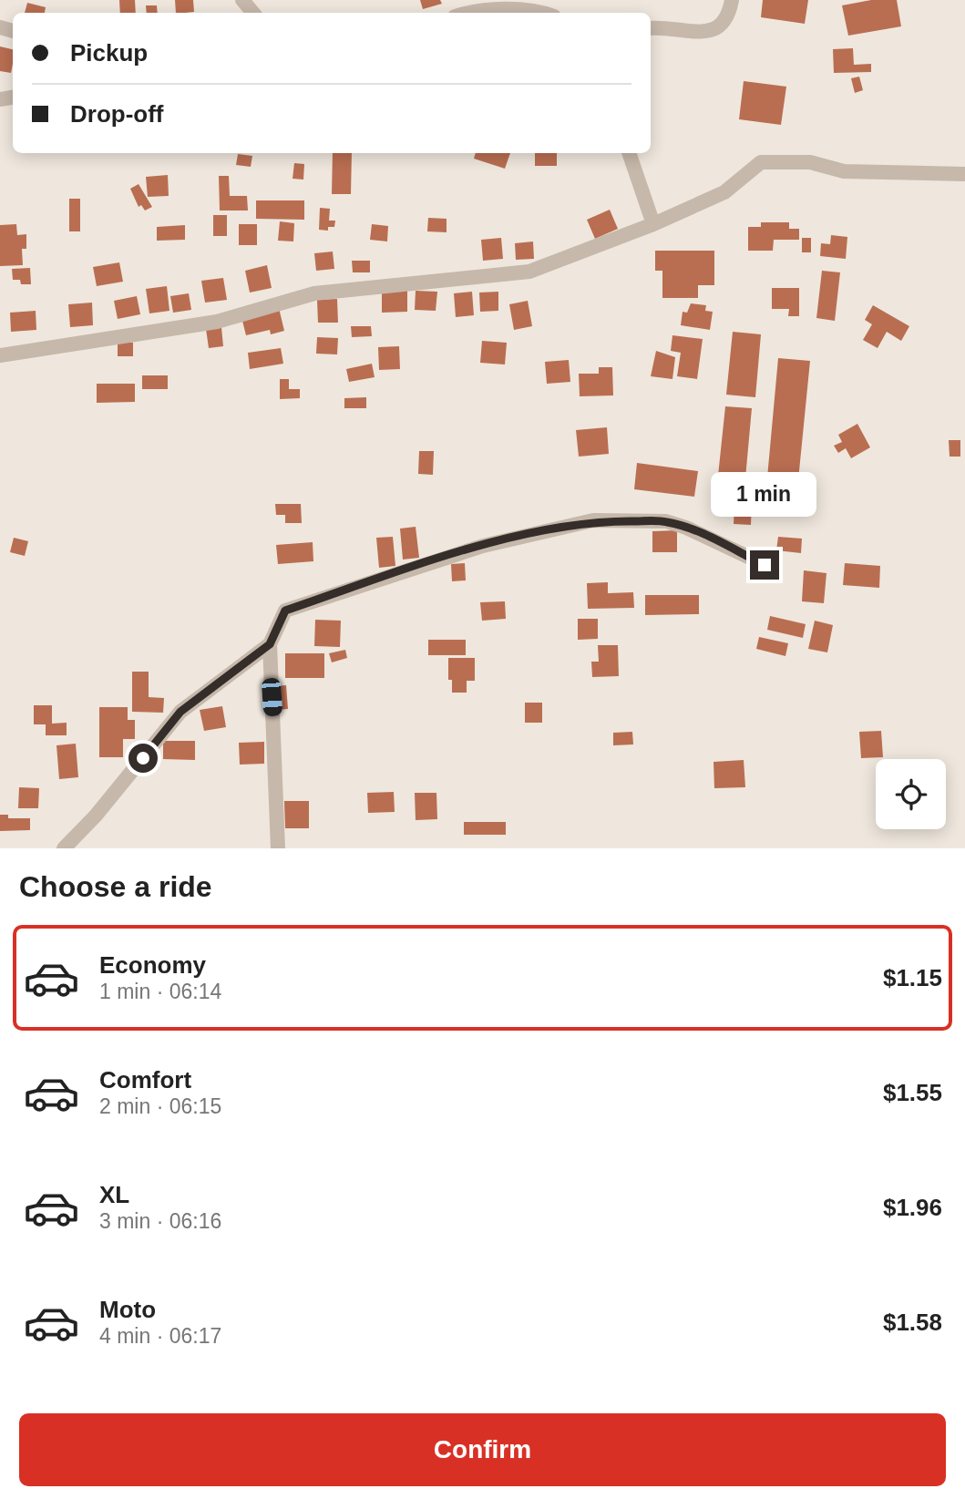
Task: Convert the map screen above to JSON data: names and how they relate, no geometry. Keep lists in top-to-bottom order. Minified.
{"page":{"banner":["Pickup","Drop-off"],"bubble":"1 min","heading":"Choose a ride","list":[{"name":"Economy","note":"1 min · 06:14","value":"$1.15"},{"name":"Comfort","note":"2 min · 06:15","value":"$1.55"},{"name":"XL","note":"3 min · 06:16","value":"$1.96"},{"name":"Moto","note":"4 min · 06:17","value":"$1.58"}],"buttons":"Confirm"}}
